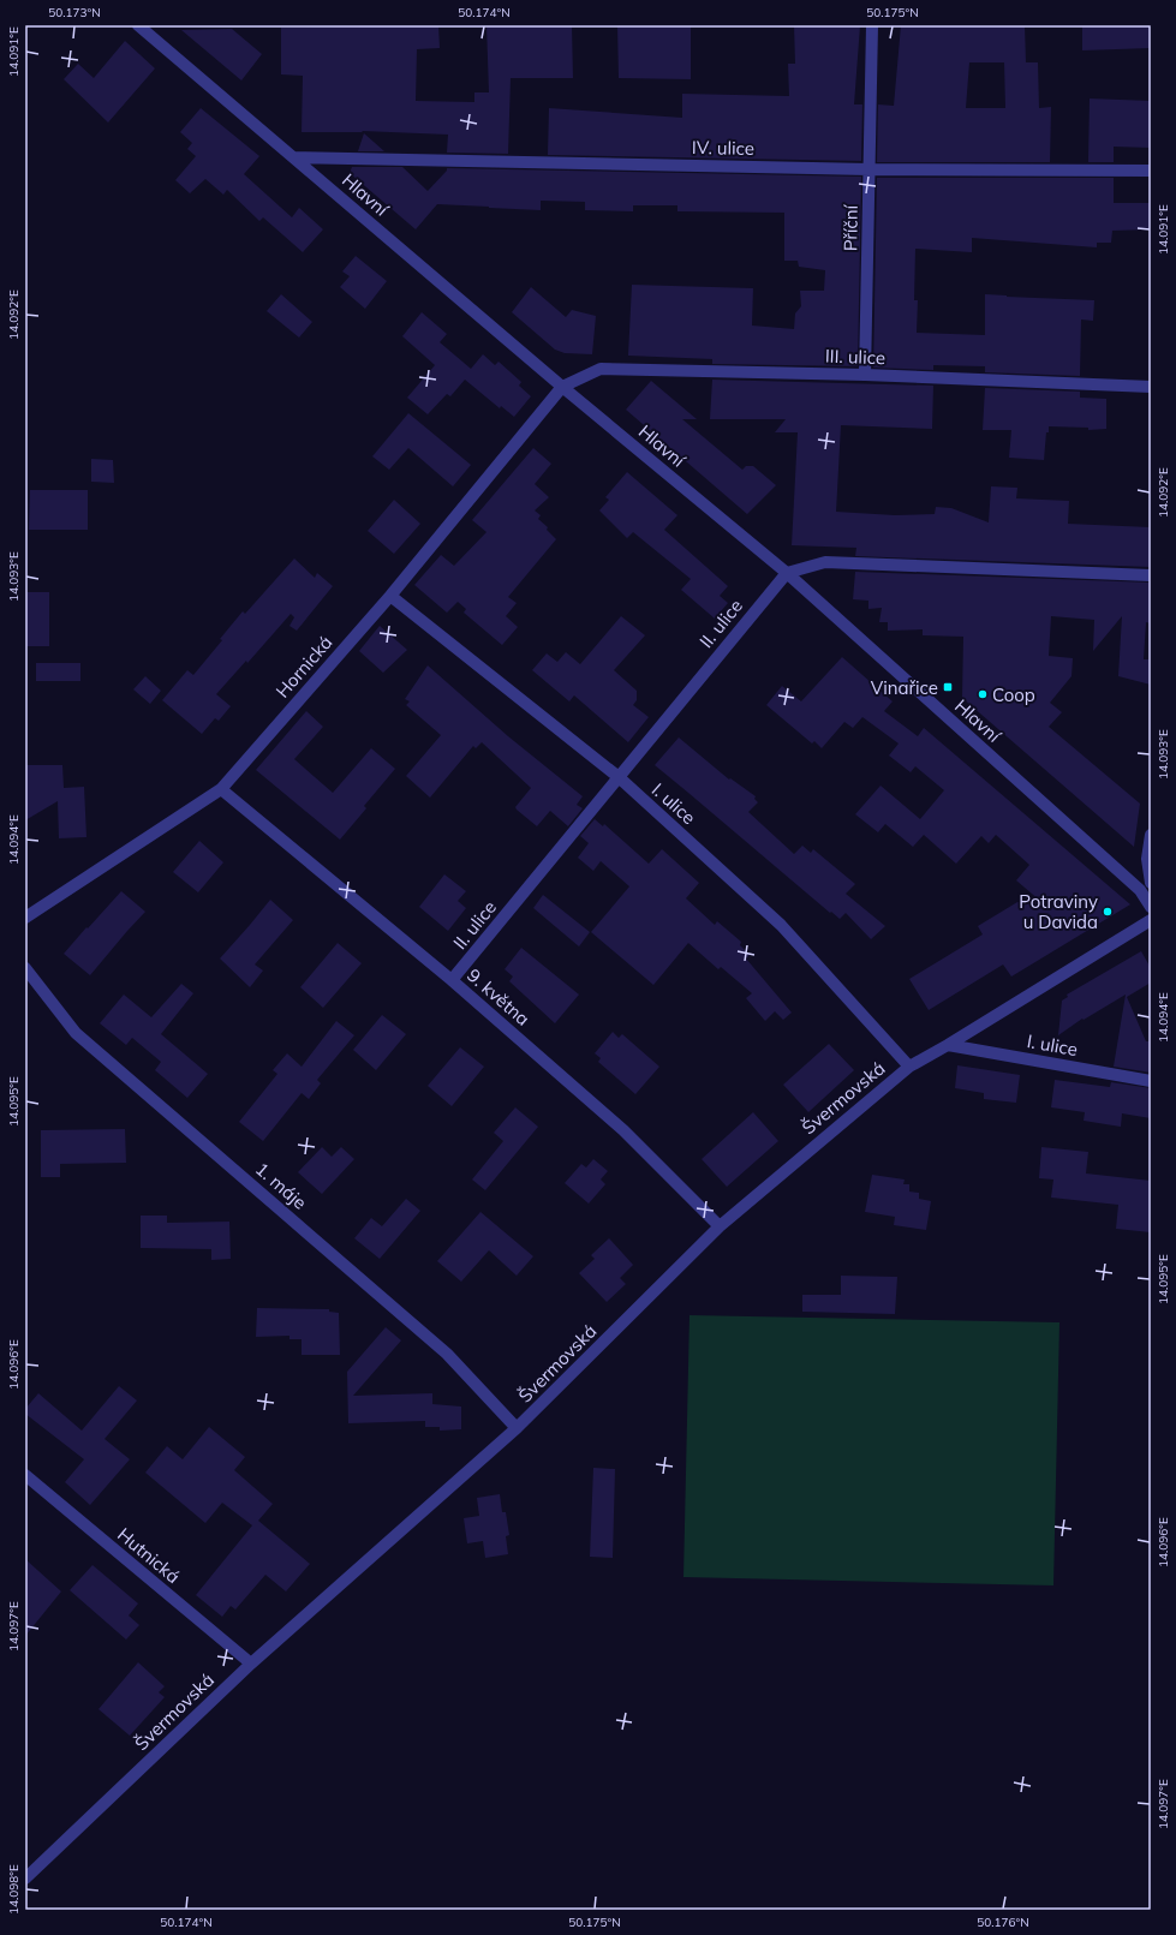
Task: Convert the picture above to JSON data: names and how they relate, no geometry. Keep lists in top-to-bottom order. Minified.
{"streets":{"street":["IV. ulice","Hlavní","Příční","III. ulice","II. ulice","Hornická","I. ulice","9. května","Švermovská","1. máje","Hutnická"]},"crossings":[["IV. ulice","Hlavní"],["IV. ulice","Příční"],["Hlavní","III. ulice"],["Hlavní","II. ulice"],["Hlavní","Hornická"],["Příční","III. ulice"],["III. ulice","Hornická"],["II. ulice","I. ulice"],["II. ulice","9. května"],["Hornická","I. ulice"],["Hornická","9. května"],["I. ulice","Švermovská"],["9. května","Švermovská"],["Švermovská","1. máje"],["Švermovská","Hutnická"]],"places":{"transit":["Vinařice"],"other":["Coop","Potraviny u Davida"]},"coordinates":["50.173°N","50.174°N","50.175°N","14.091°E","14.092°E","14.093°E","14.094°E","14.095°E","14.096°E","14.097°E","14.098°E","50.176°N"]}
